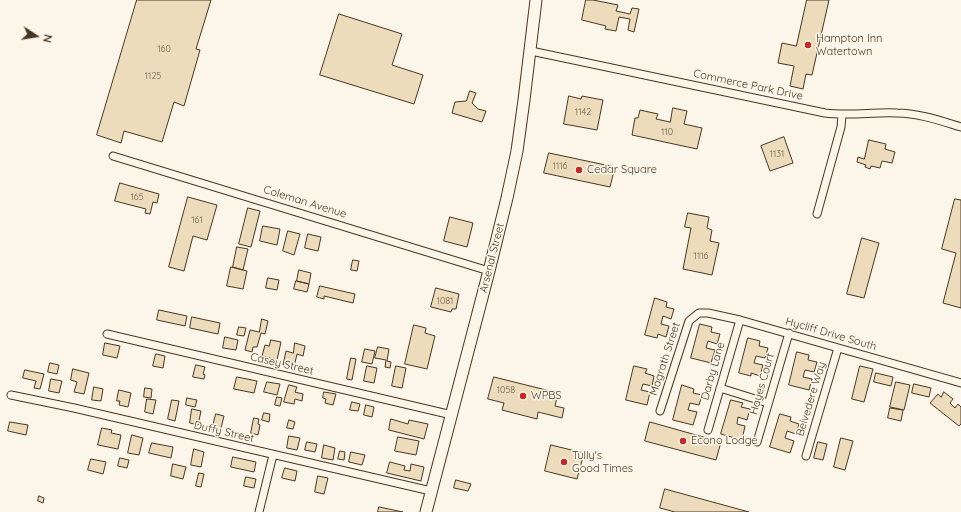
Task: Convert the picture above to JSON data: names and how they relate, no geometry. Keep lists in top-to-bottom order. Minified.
{"streets":{"highway":["Arsenal Street"],"street":["Commerce Park Drive","Coleman Avenue","Hycliff Drive South","Magrath Street","Casey Street","Darby Lane","Hayes Court","Belvedere Way","Duffy Street"]},"crossings":[["Commerce Park Drive","Arsenal Street"],["Coleman Avenue","Arsenal Street"],["Arsenal Street","Casey Street"],["Arsenal Street","Duffy Street"],["Hycliff Drive South","Magrath Street"],["Hycliff Drive South","Darby Lane"],["Hycliff Drive South","Hayes Court"],["Hycliff Drive South","Belvedere Way"]],"places":["Hampton Inn Watertown","Cedar Square","WPBS","Econo Lodge","Tully's Good Times"],"house_numbers":["160","1125","1142","110","1131","1116","165","161","1116","1081","1058"],"north":"right"}
